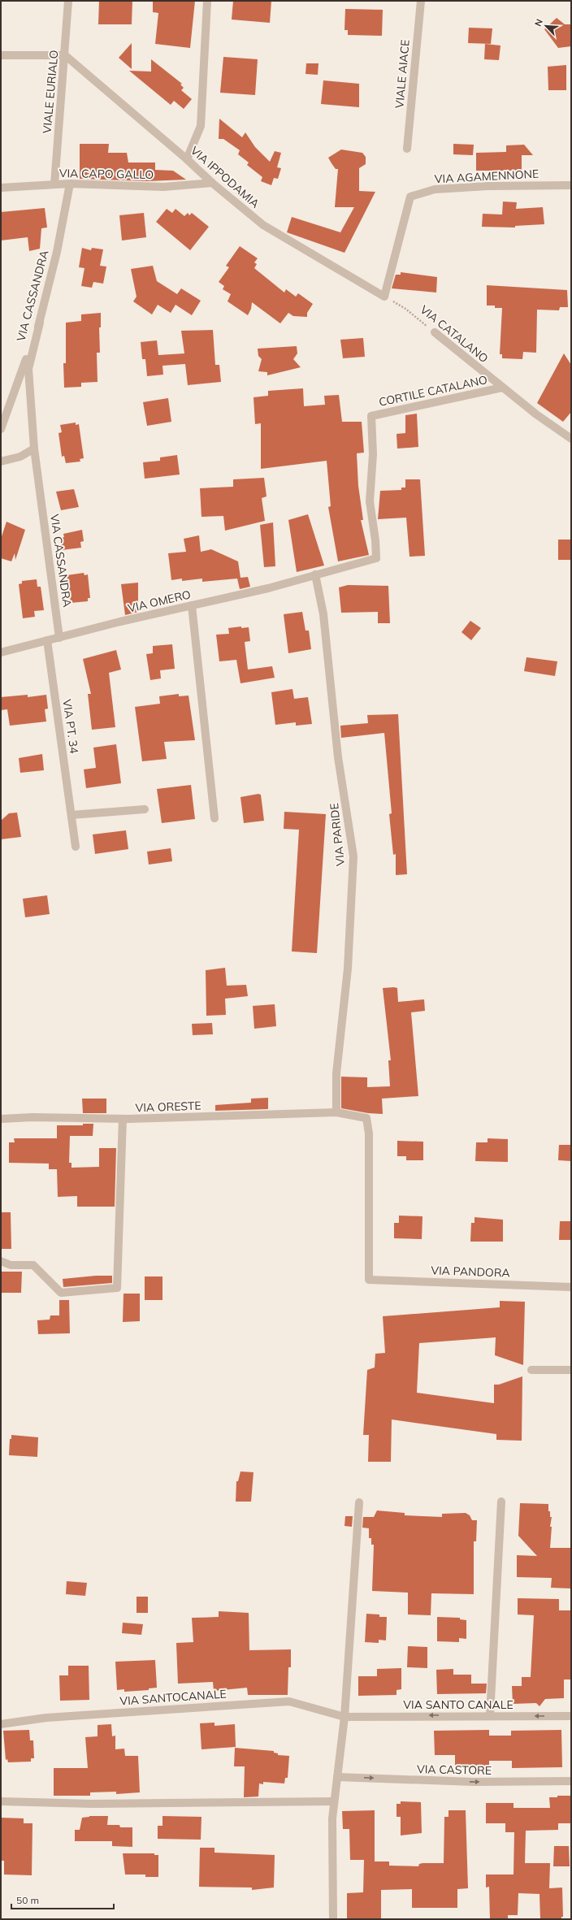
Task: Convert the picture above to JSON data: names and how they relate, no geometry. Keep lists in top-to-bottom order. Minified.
{"streets":{"street":["VIALE AIACE","VIALE EURIALO","VIA CAPO GALLO","VIA AGAMENNONE","VIA IPPODAMIA","VIA CASSANDRA","VIA CATALANO","CORTILE CATALANO","VIA OMERO","VIA PT. 34","VIA PARIDE","VIA ORESTE","VIA PANDORA","VIA SANTOCANALE","VIA SANTO CANALE","VIA CASTORE"]},"crossings":[["VIALE EURIALO","VIA CAPO GALLO"],["VIALE EURIALO","VIA IPPODAMIA"],["VIA CAPO GALLO","VIA IPPODAMIA"],["VIA CAPO GALLO","VIA CASSANDRA"],["VIA AGAMENNONE","VIA IPPODAMIA"],["VIA AGAMENNONE","VIA CATALANO"],["VIA IPPODAMIA","VIA CATALANO"],["VIA CASSANDRA","VIA OMERO"],["VIA CATALANO","CORTILE CATALANO"],["CORTILE CATALANO","VIA OMERO"],["CORTILE CATALANO","VIA PARIDE"],["VIA OMERO","VIA PT. 34"],["VIA OMERO","VIA PARIDE"],["VIA PARIDE","VIA ORESTE"],["VIA ORESTE","VIA PANDORA"],["VIA SANTOCANALE","VIA SANTO CANALE"]],"one_way":["VIA SANTO CANALE","VIA CASTORE"],"scale_bar":"50 m","north":"top left"}
